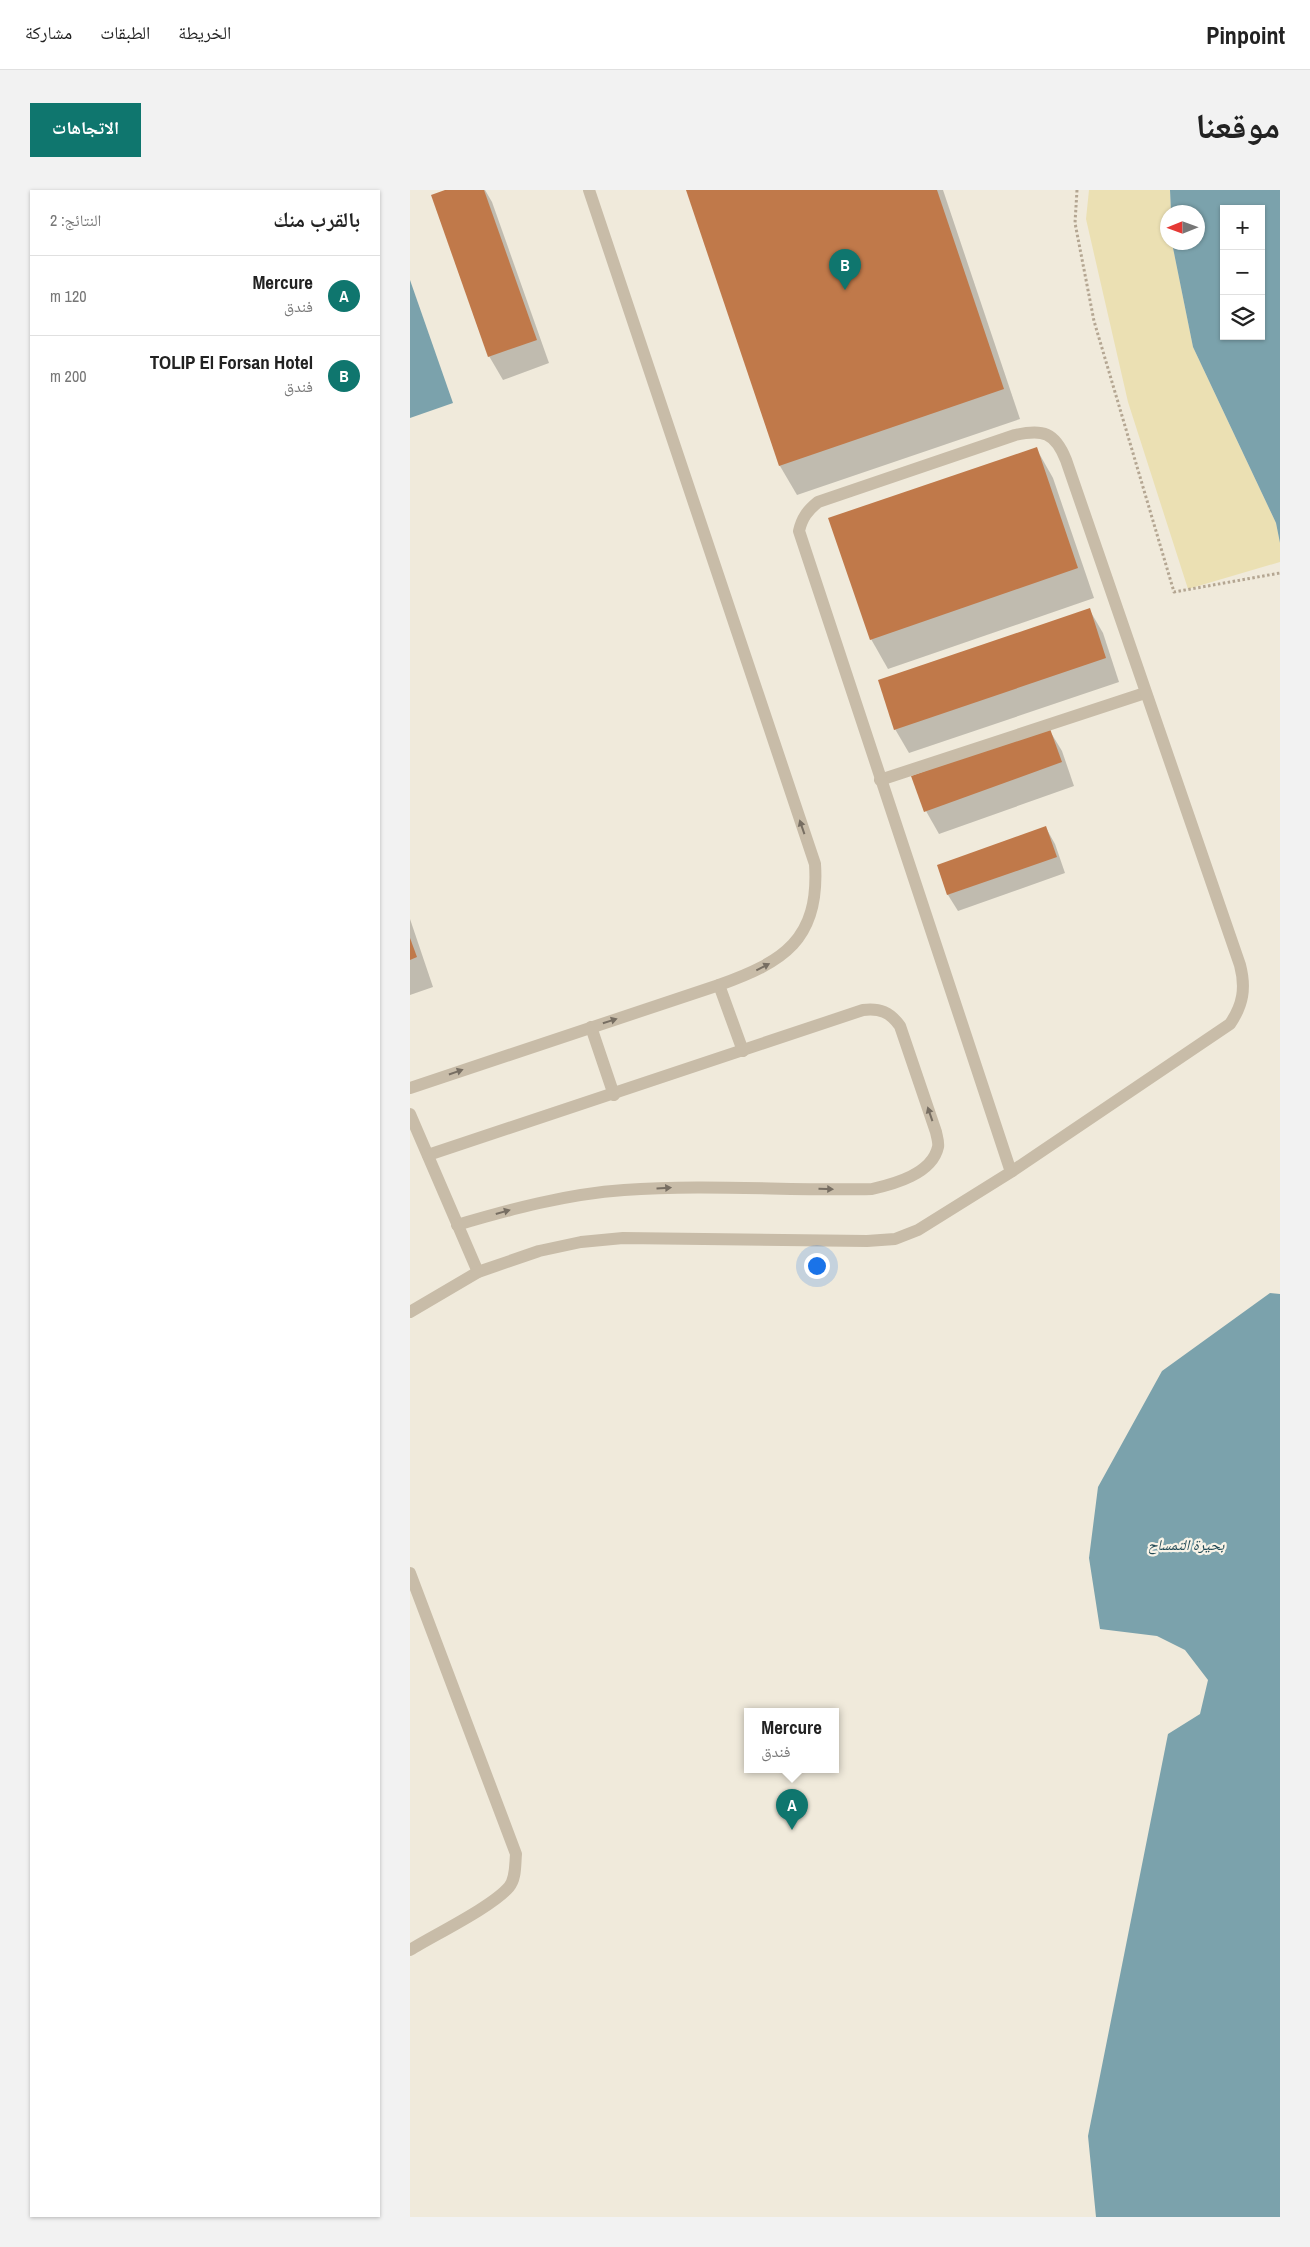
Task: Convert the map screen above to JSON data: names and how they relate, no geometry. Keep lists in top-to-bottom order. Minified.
{"water":["بحيرة التمساح"],"north":"left","page":{"header":"Pinpoint","nav":["الخريطة","الطبقات","مشاركة"],"title":"موقعنا","buttons":"الاتجاهات","heading":["بالقرب منك","النتائج: 2"],"map_buttons":["+","−"],"pins":["B","A"],"list":[{"mark":"A","name":"Mercure","note":"فندق","value":"120 m"},{"mark":"B","name":"TOLIP El Forsan Hotel","note":"فندق","value":"200 m"}],"popup":["Mercure","فندق"]}}
